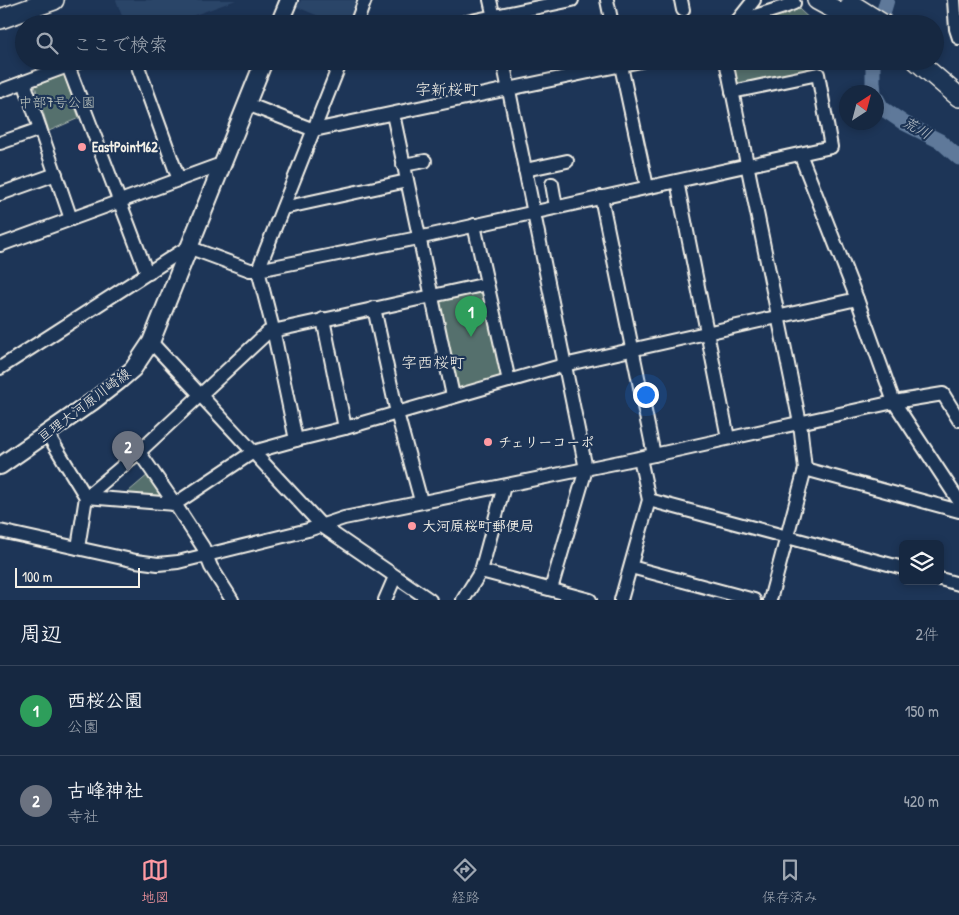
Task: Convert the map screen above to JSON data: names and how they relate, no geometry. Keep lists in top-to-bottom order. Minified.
{"streets":{"main road":["亘理大河原川崎線"]},"districts":["字新桜町","字西桜町"],"water":["荒川"],"parks":["中部7号公園"],"places":["EastPoint162","チェリーコーポ","大河原桜町郵便局"],"scale_bar":"100 m","north":"top right","page":{"search":"ここで検索","pins":["1","2"],"scale":"100 m","heading":["周辺","2件"],"list":[{"mark":"1","name":"西桜公園","note":"公園","value":"150 m"},{"mark":"2","name":"古峰神社","note":"寺社","value":"420 m"}],"nav":["地図","経路","保存済み"]}}
